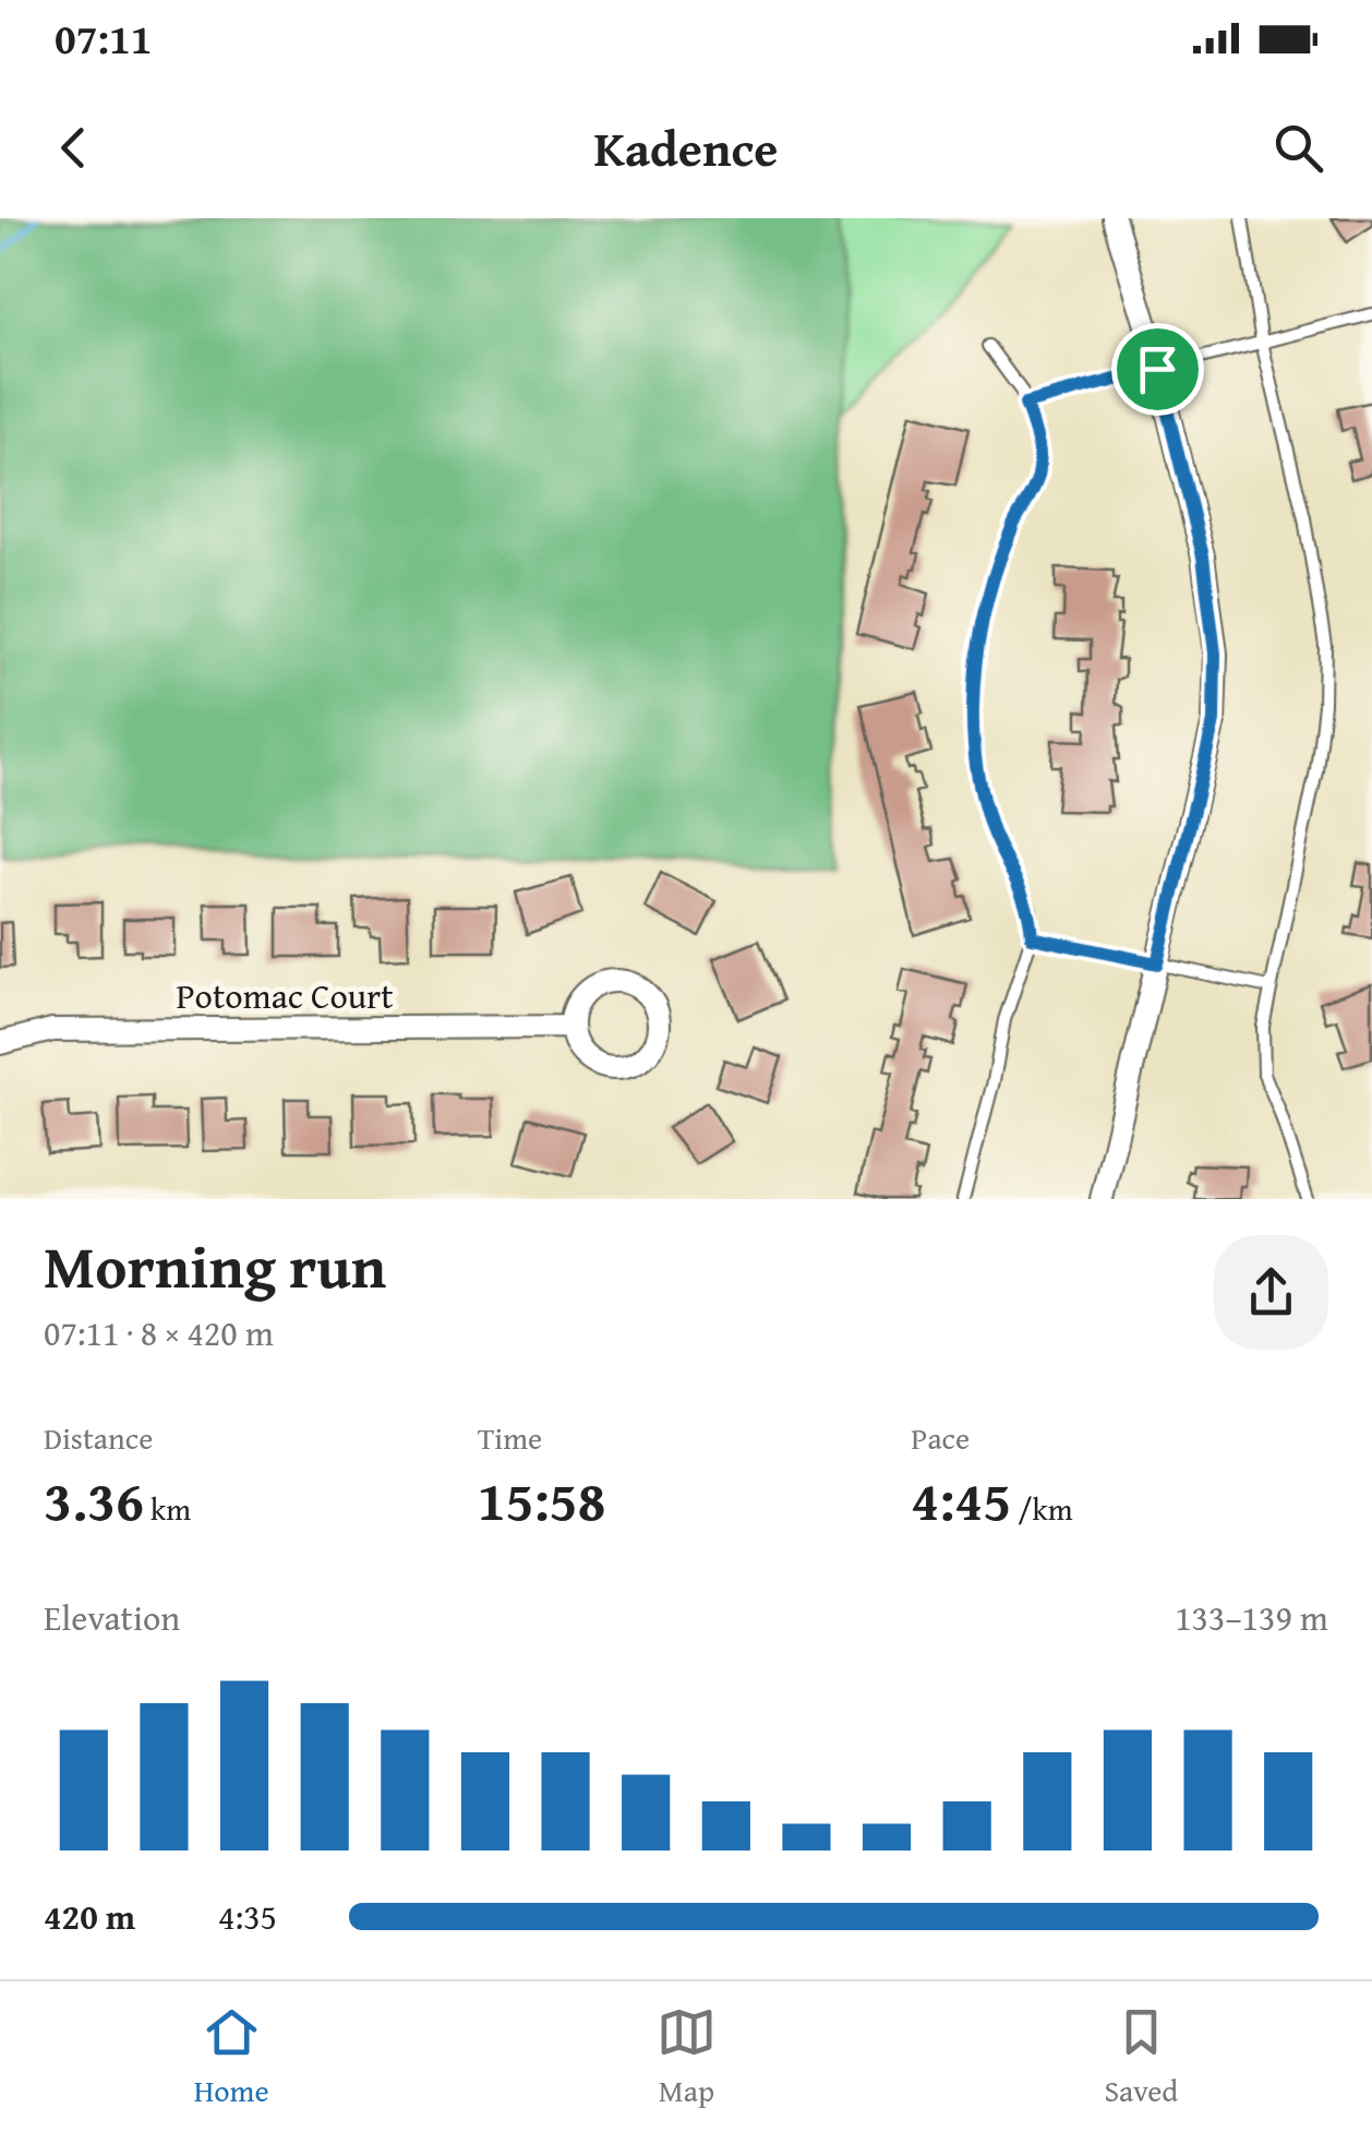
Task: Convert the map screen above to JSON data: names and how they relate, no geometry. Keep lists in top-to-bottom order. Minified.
{"streets":{"street":["Potomac Court"]},"page":{"status":"07:11","header":"Kadence","heading":["Morning run","07:11 · 8 × 420 m"],"stats":[["Distance","3.36 km"],["Time","15:58"],["Pace","4:45 /km"]],"chart":["Elevation","133–139 m"],"list":[{"name":"420 m","note":"4:35"}],"tabs":["Home","Map","Saved"]}}
